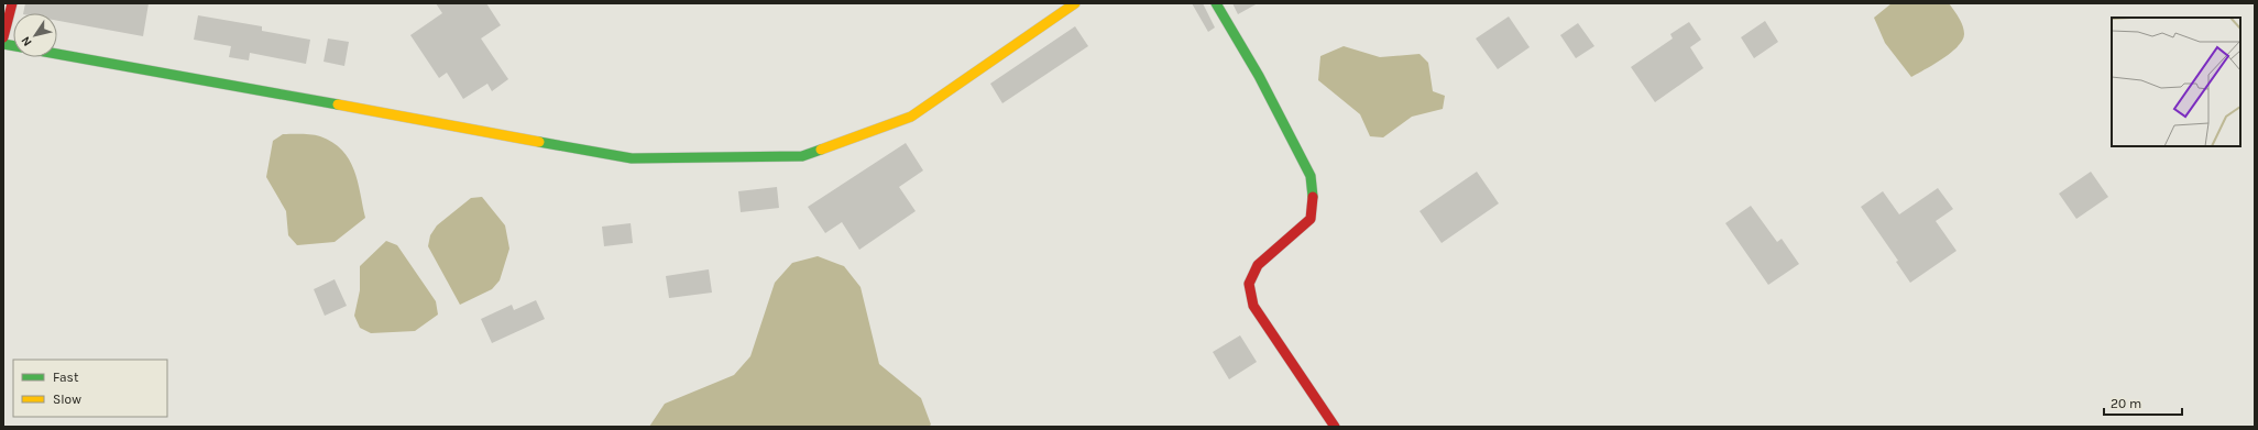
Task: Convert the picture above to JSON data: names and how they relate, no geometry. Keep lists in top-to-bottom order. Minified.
{"legend":["Fast","Slow"],"scale_bar":"20 m","north":"bottom left"}
